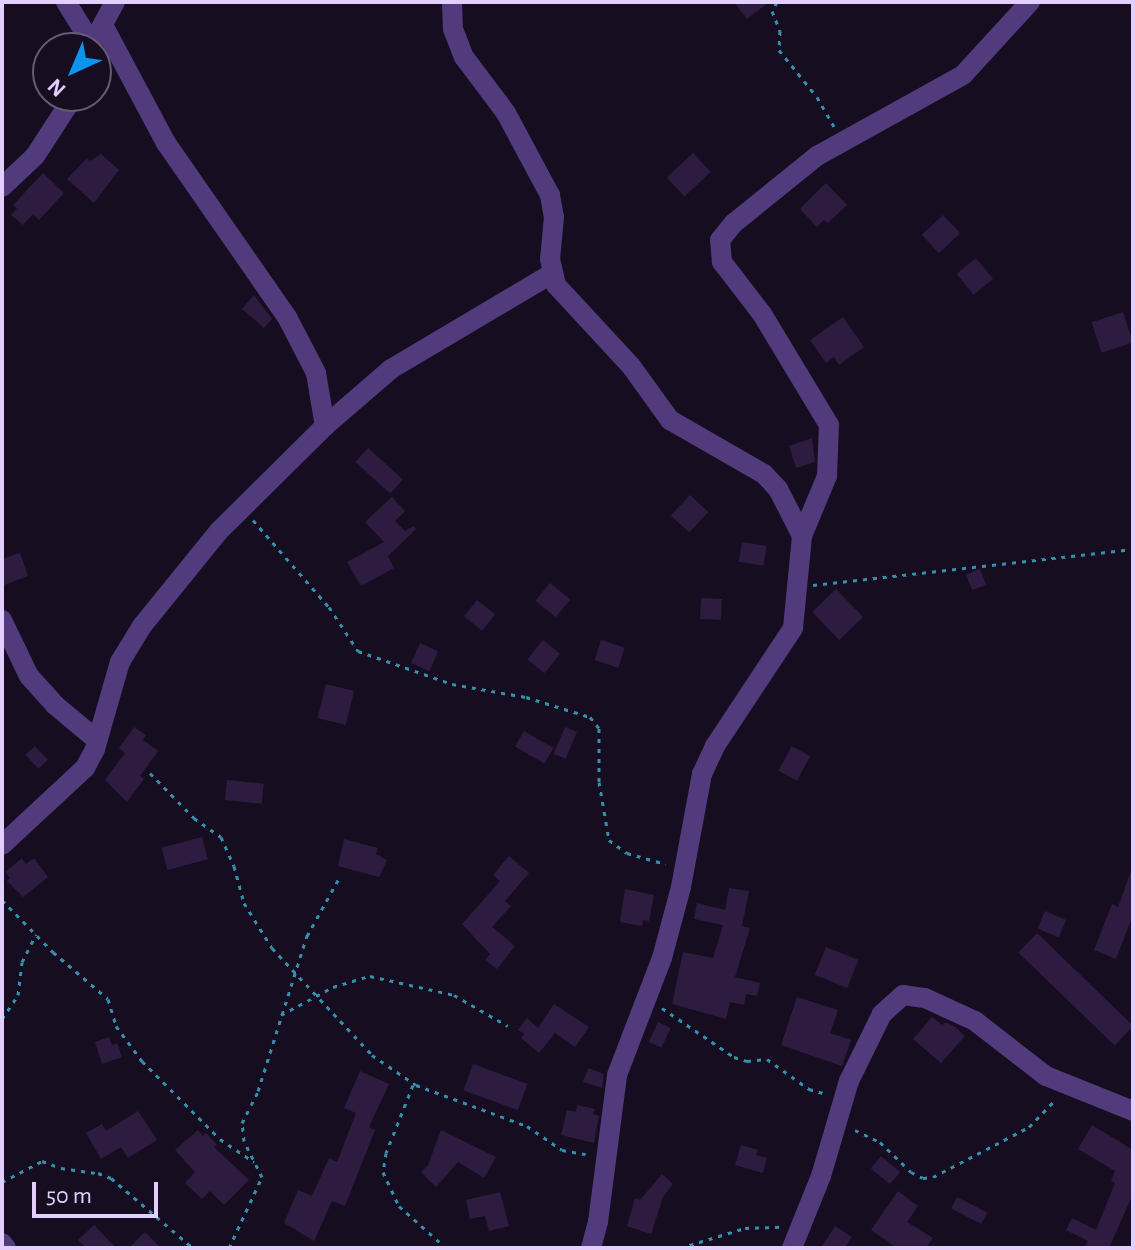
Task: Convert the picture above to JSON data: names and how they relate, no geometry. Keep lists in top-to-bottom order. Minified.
{"scale_bar":"50 m","north":"bottom left"}
